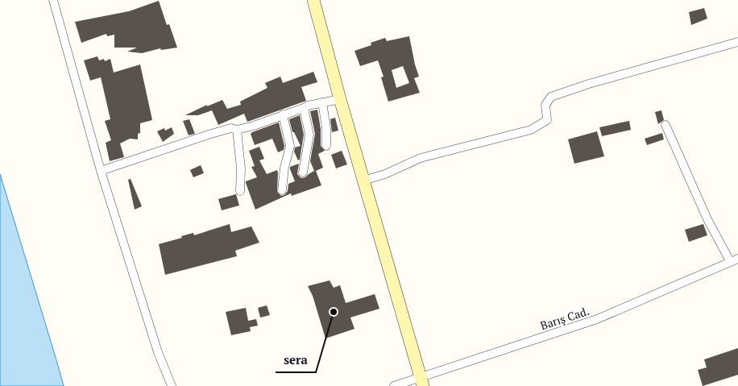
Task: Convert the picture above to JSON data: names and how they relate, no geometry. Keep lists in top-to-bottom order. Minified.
{"streets":{"street":["Barış Cad."]},"places":["sera"]}
